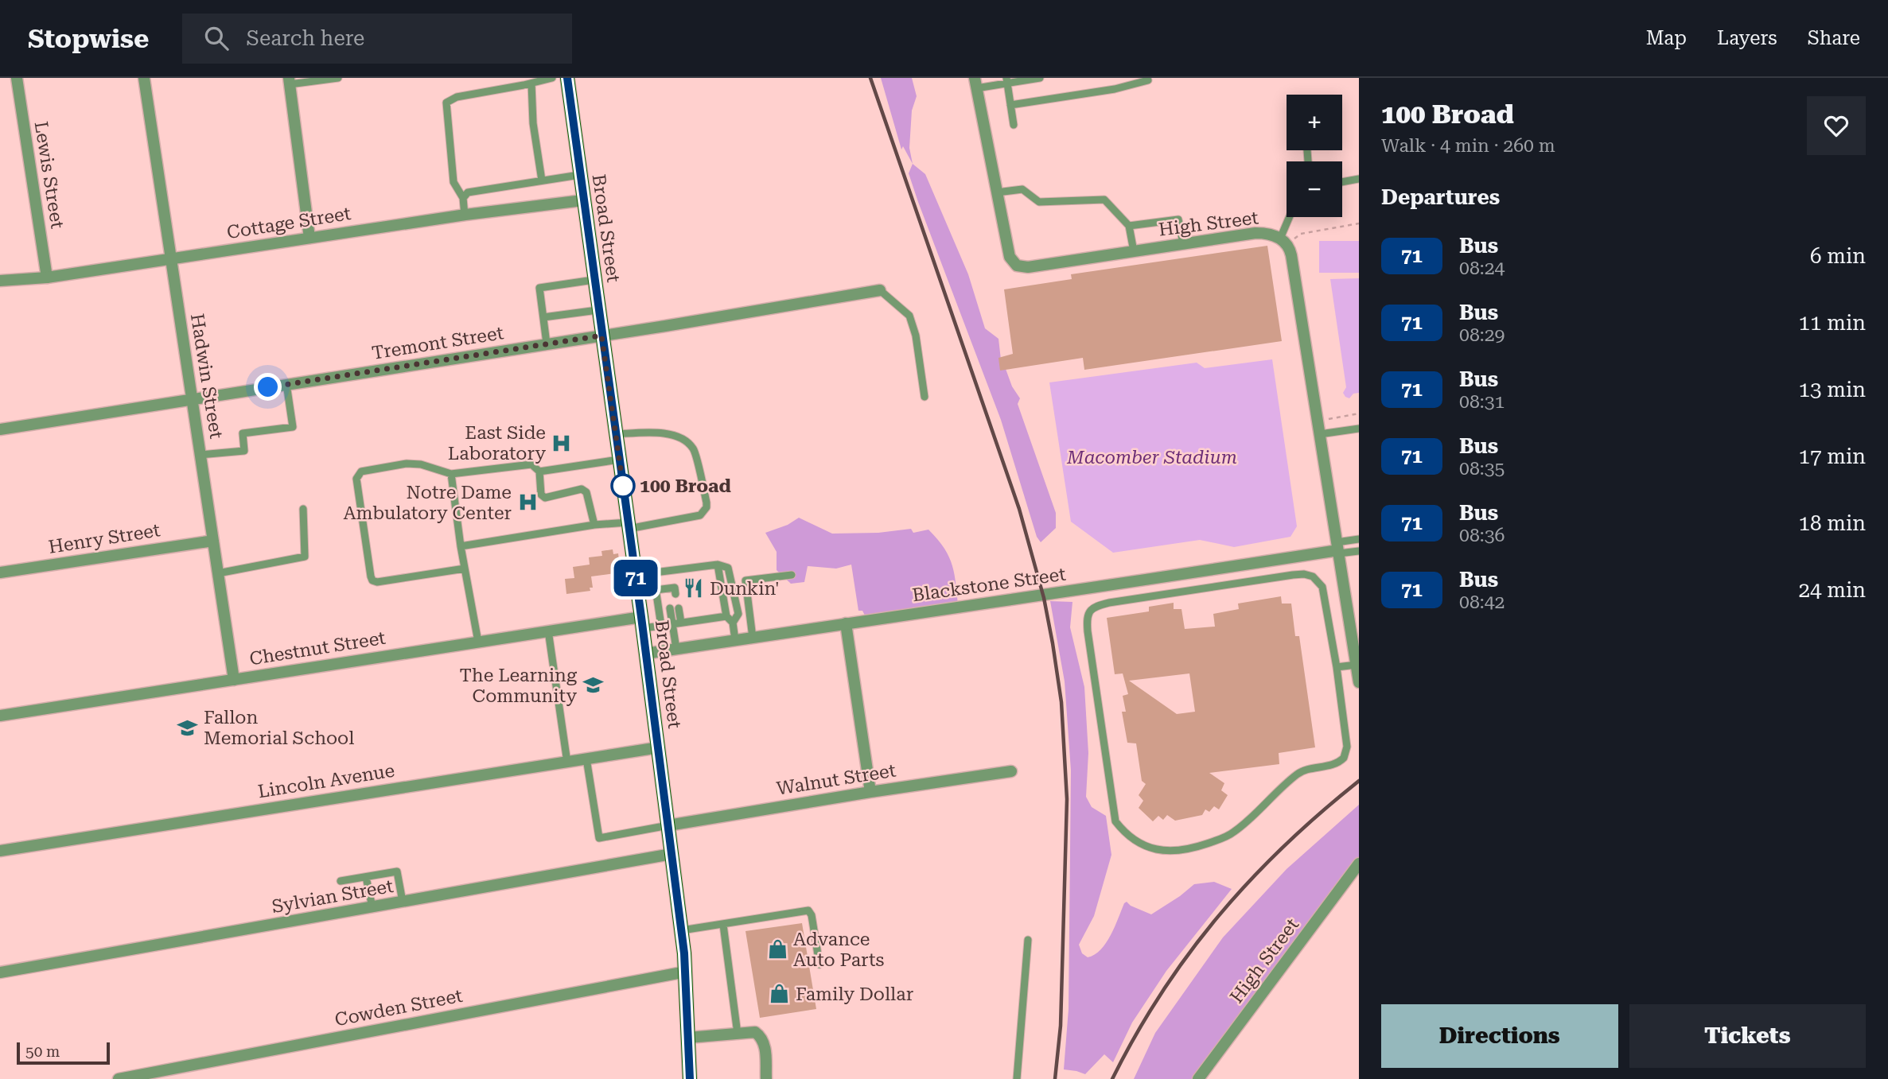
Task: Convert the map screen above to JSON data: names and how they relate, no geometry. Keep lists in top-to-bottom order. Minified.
{"streets":{"main road":["Broad Street"],"street":["Lewis Street","Cottage Street","High Street","Tremont Street","Hadwin Street","Henry Street","Blackstone Street","Chestnut Street","Walnut Street","Lincoln Avenue","Sylvian Street","Cowden Street"]},"crossings":[["Lewis Street","Cottage Street"],["Cottage Street","Broad Street"],["Cottage Street","Hadwin Street"],["Broad Street","Tremont Street"],["Broad Street","Blackstone Street"],["Broad Street","Chestnut Street"],["Broad Street","Walnut Street"],["Broad Street","Lincoln Avenue"],["Broad Street","Sylvian Street"],["Broad Street","Cowden Street"],["Tremont Street","Hadwin Street"],["Hadwin Street","Henry Street"],["Hadwin Street","Chestnut Street"]],"parks":["Macomber Stadium"],"places":{"hospital":["East Side Laboratory","Notre Dame Ambulatory Center"],"other":["100 Broad"],"restaurant":["Dunkin'"],"school or university":["The Learning Community","Fallon Memorial School"],"shop":["Advance Auto Parts","Family Dollar"]},"lines":["bus line 71"],"scale_bar":"50 m","page":{"header":"Stopwise","search":"Search here","nav":["Map","Layers","Share"],"on_map":"71","heading":[["100 Broad","Walk · 4 min · 260 m"],"Departures"],"map_buttons":["+","−"],"list":[{"mark":"71","name":"Bus","note":"08:24","value":"6 min"},{"mark":"71","name":"Bus","note":"08:29","value":"11 min"},{"mark":"71","name":"Bus","note":"08:31","value":"13 min"},{"mark":"71","name":"Bus","note":"08:35","value":"17 min"},{"mark":"71","name":"Bus","note":"08:36","value":"18 min"},{"mark":"71","name":"Bus","note":"08:42","value":"24 min"}],"buttons":["Directions","Tickets"],"scale":"50 m"}}
